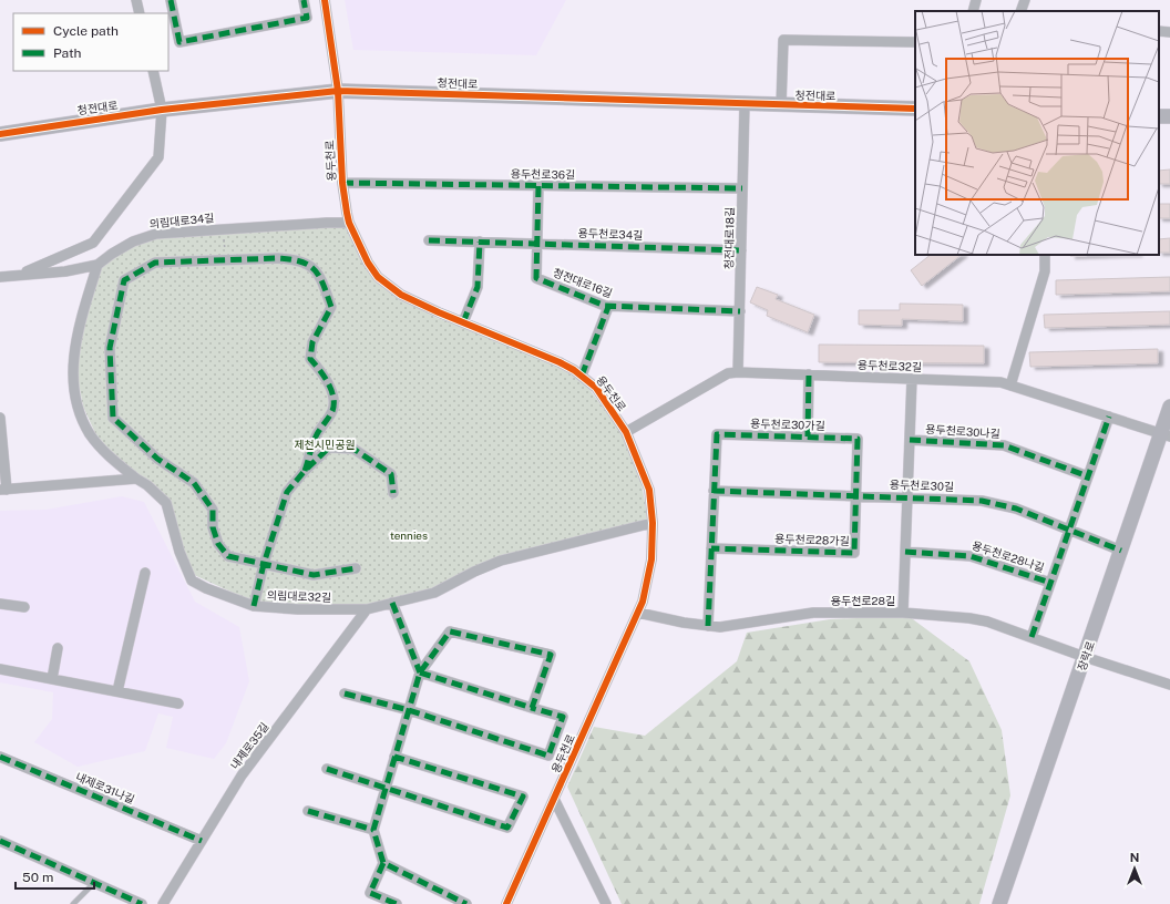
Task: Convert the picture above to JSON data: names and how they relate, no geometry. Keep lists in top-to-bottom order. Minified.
{"streets":{"street":["청전대로","용두천로","용두천로36길","의림대로34길","용두천로34길","청전대로18길","청전대로16길","용두천로32길","용두천로30가길","용두천로30나길","용두천로30길","용두천로28가길","용두천로28나길","의림대로32길","용두천로28길","장락로","내제로35길","내제로31나길"]},"crossings":[["청전대로","용두천로"],["청전대로","청전대로18길"],["용두천로","용두천로36길"],["용두천로","의림대로34길"],["용두천로","용두천로32길"],["용두천로","의림대로32길"],["용두천로","용두천로28길"],["용두천로36길","청전대로18길"],["용두천로36길","청전대로16길"],["의림대로34길","의림대로32길"],["용두천로34길","청전대로18길"],["용두천로34길","청전대로16길"],["청전대로18길","청전대로16길"],["청전대로18길","용두천로32길"],["용두천로32길","용두천로30나길"],["용두천로32길","장락로"],["용두천로30가길","용두천로30길"],["용두천로30가길","용두천로28가길"],["용두천로30나길","용두천로30길"],["용두천로30길","용두천로28가길"],["용두천로30길","장락로"],["의림대로32길","내제로35길"],["용두천로28길","장락로"],["내제로35길","내제로31나길"]],"parks":["제천시민공원","tennies"],"legend":["Cycle path","Path"],"scale_bar":"50 m","north":"top"}
